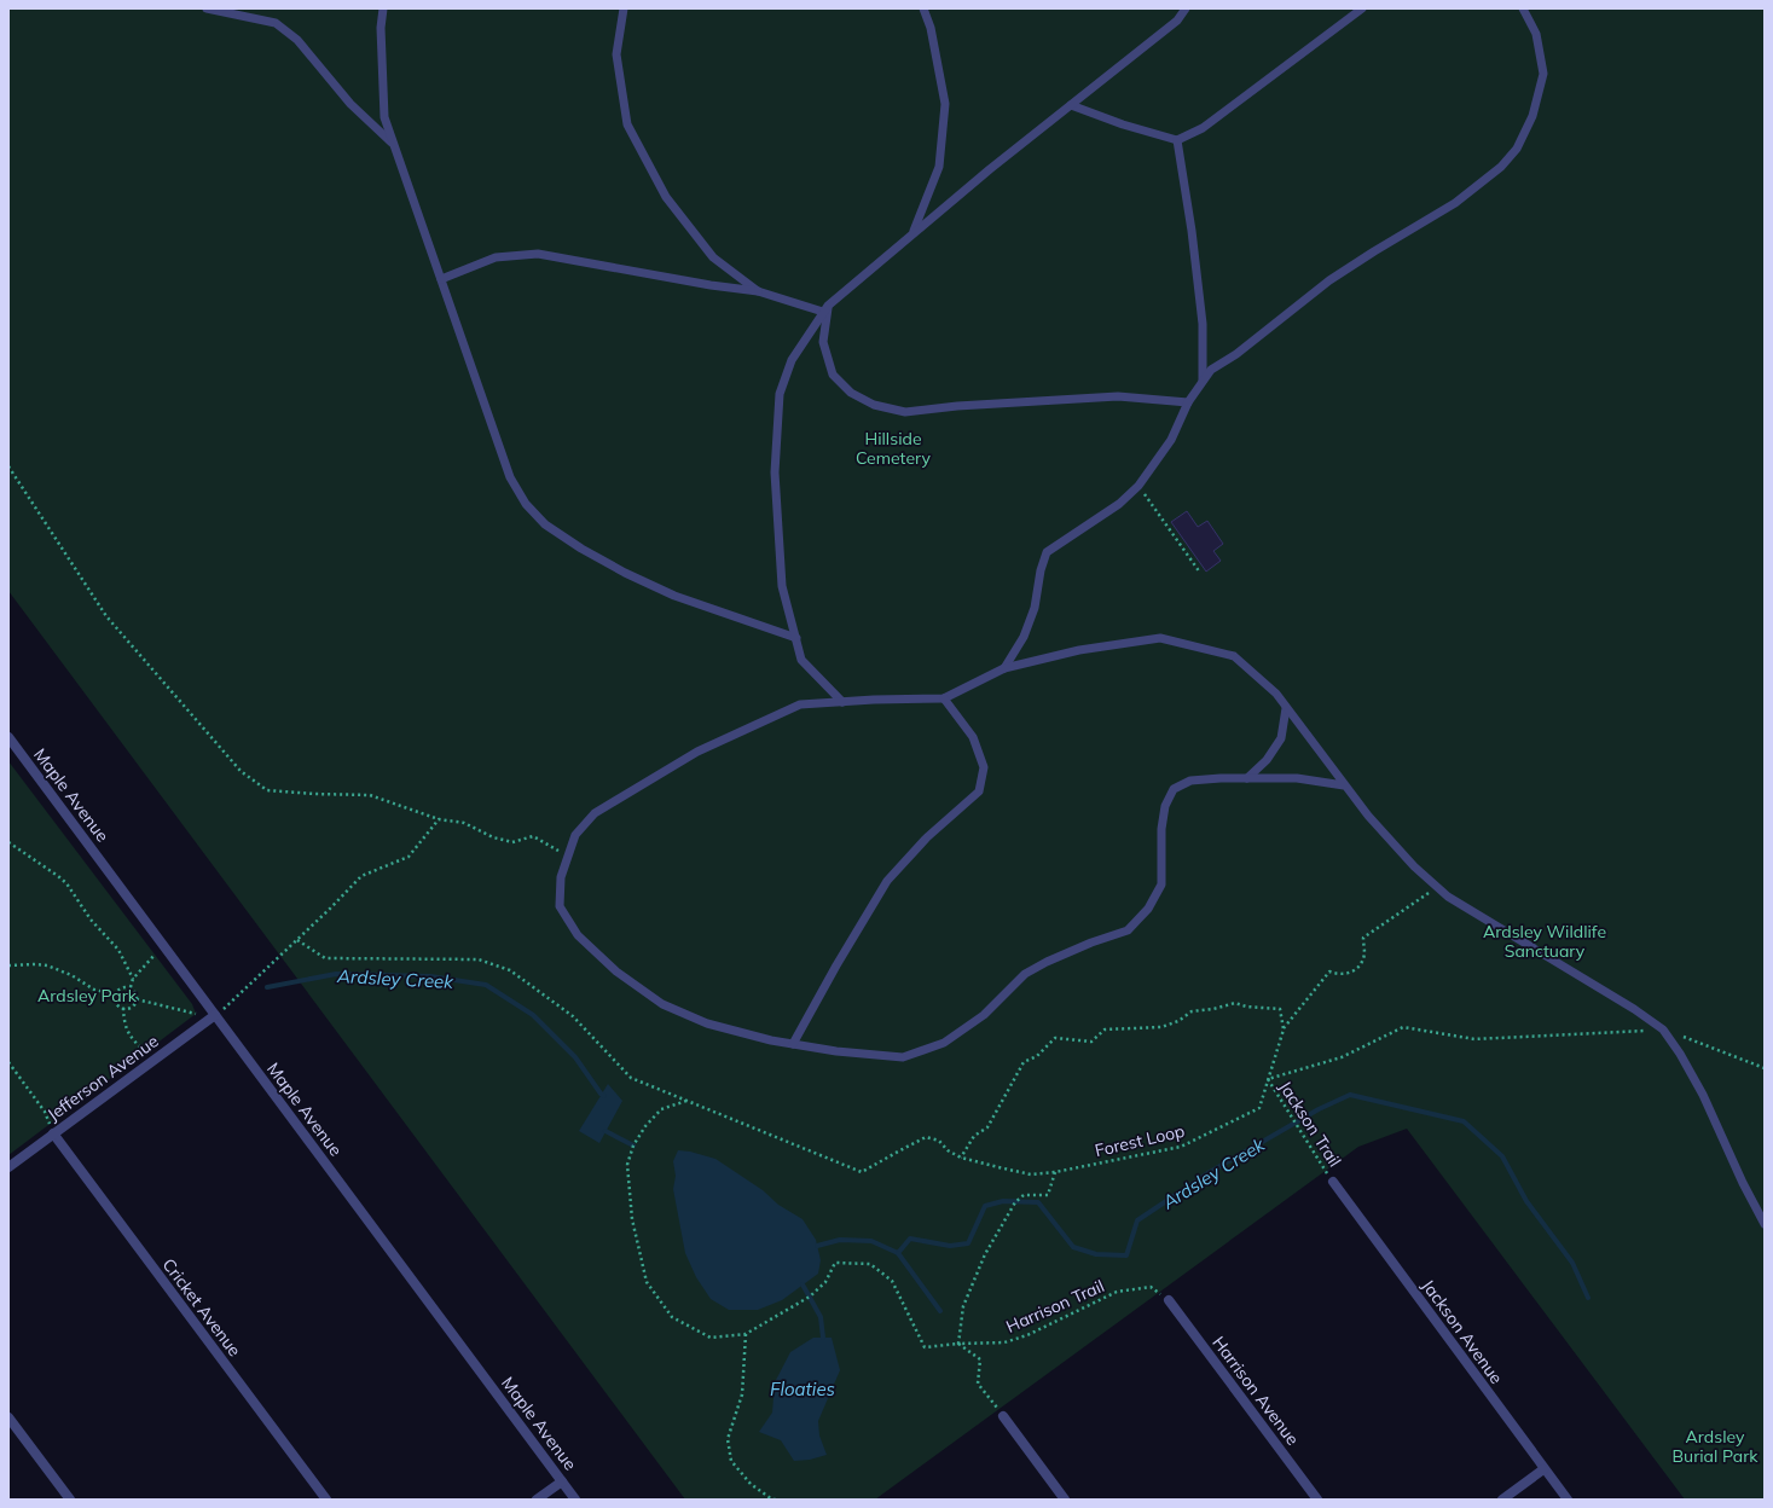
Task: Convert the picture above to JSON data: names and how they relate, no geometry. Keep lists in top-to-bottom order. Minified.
{"streets":{"street":["Maple Avenue","Jefferson Avenue","Cricket Avenue","Jackson Avenue","Harrison Avenue"],"path":["Jackson Trail","Forest Loop","Harrison Trail"]},"crossings":[["Maple Avenue","Jefferson Avenue"],["Jefferson Avenue","Cricket Avenue"],["Jackson Trail","Forest Loop"],["Jackson Trail","Jackson Avenue"],["Harrison Trail","Harrison Avenue"]],"water":["Ardsley Creek","Floaties"],"parks":["Hillside Cemetery","Ardsley Wildlife Sanctuary","Ardsley Park","Ardsley Burial Park"]}
